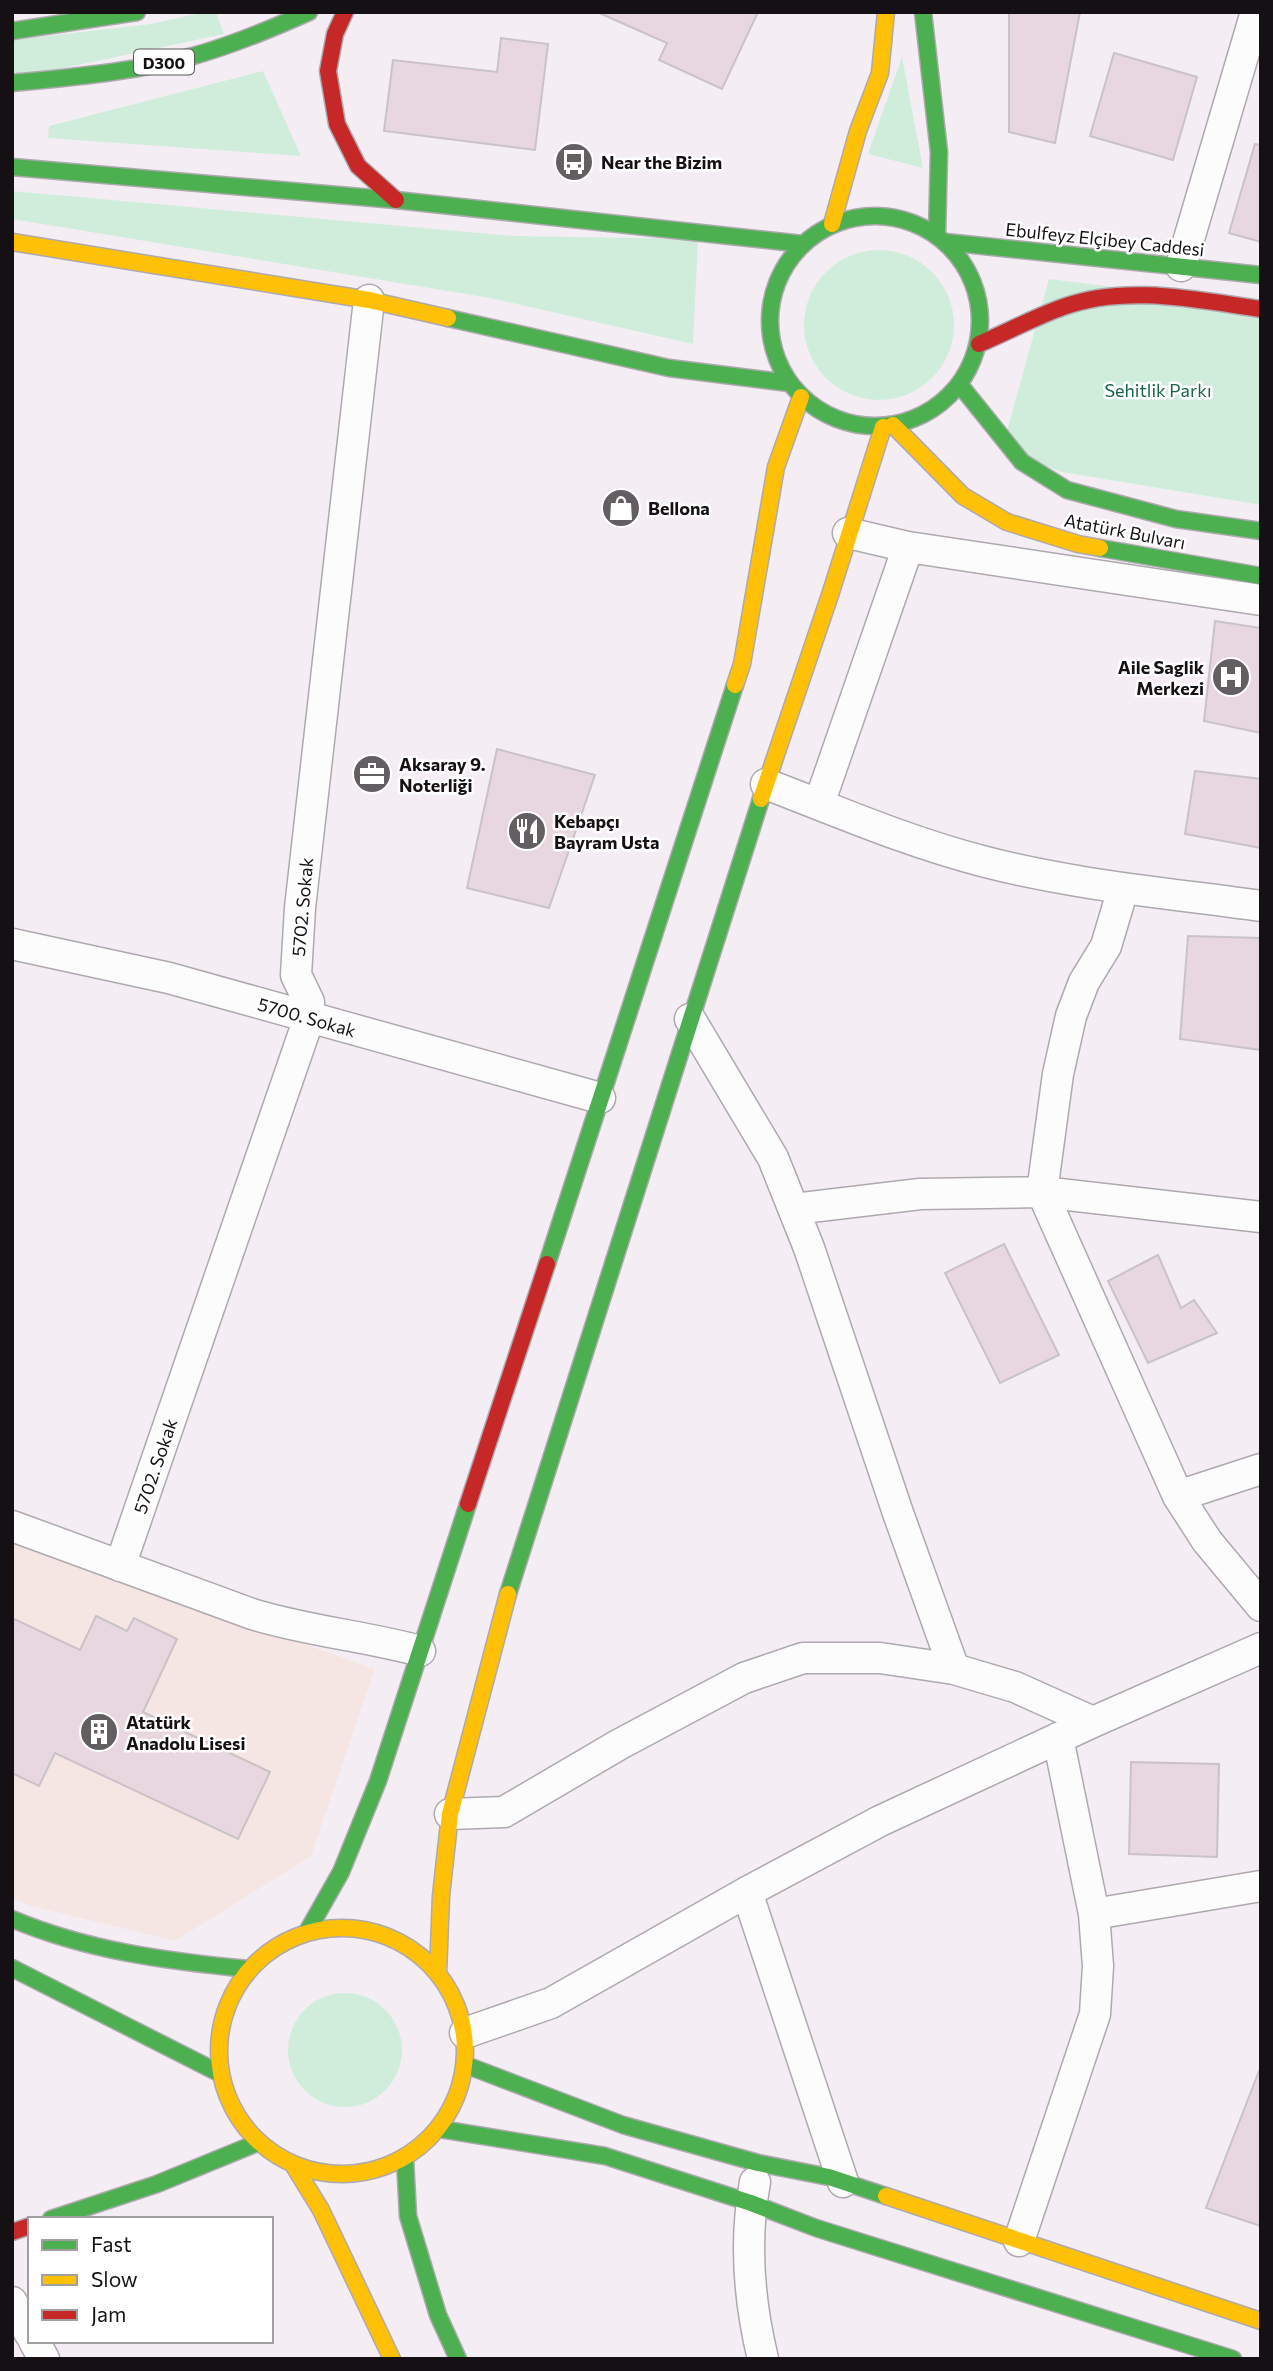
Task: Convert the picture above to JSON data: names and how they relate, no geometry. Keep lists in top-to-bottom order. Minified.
{"streets":{"main road":["D300","Ebulfeyz Elçibey Caddesi","Atatürk Bulvarı"],"street":["5702. Sokak","5700. Sokak"]},"crossings":[["Ebulfeyz Elçibey Caddesi","Atatürk Bulvarı"],["5702. Sokak","5700. Sokak"]],"parks":["Sehitlik Parkı"],"places":{"bus stop":["Near the Bizim"],"shop":["Bellona"],"hospital":["Aile Saglik Merkezi"],"office":["Aksaray 9. Noterliği"],"restaurant":["Kebapçı Bayram Usta"],"building":["Atatürk Anadolu Lisesi"]},"legend":["Fast","Slow","Jam"]}
